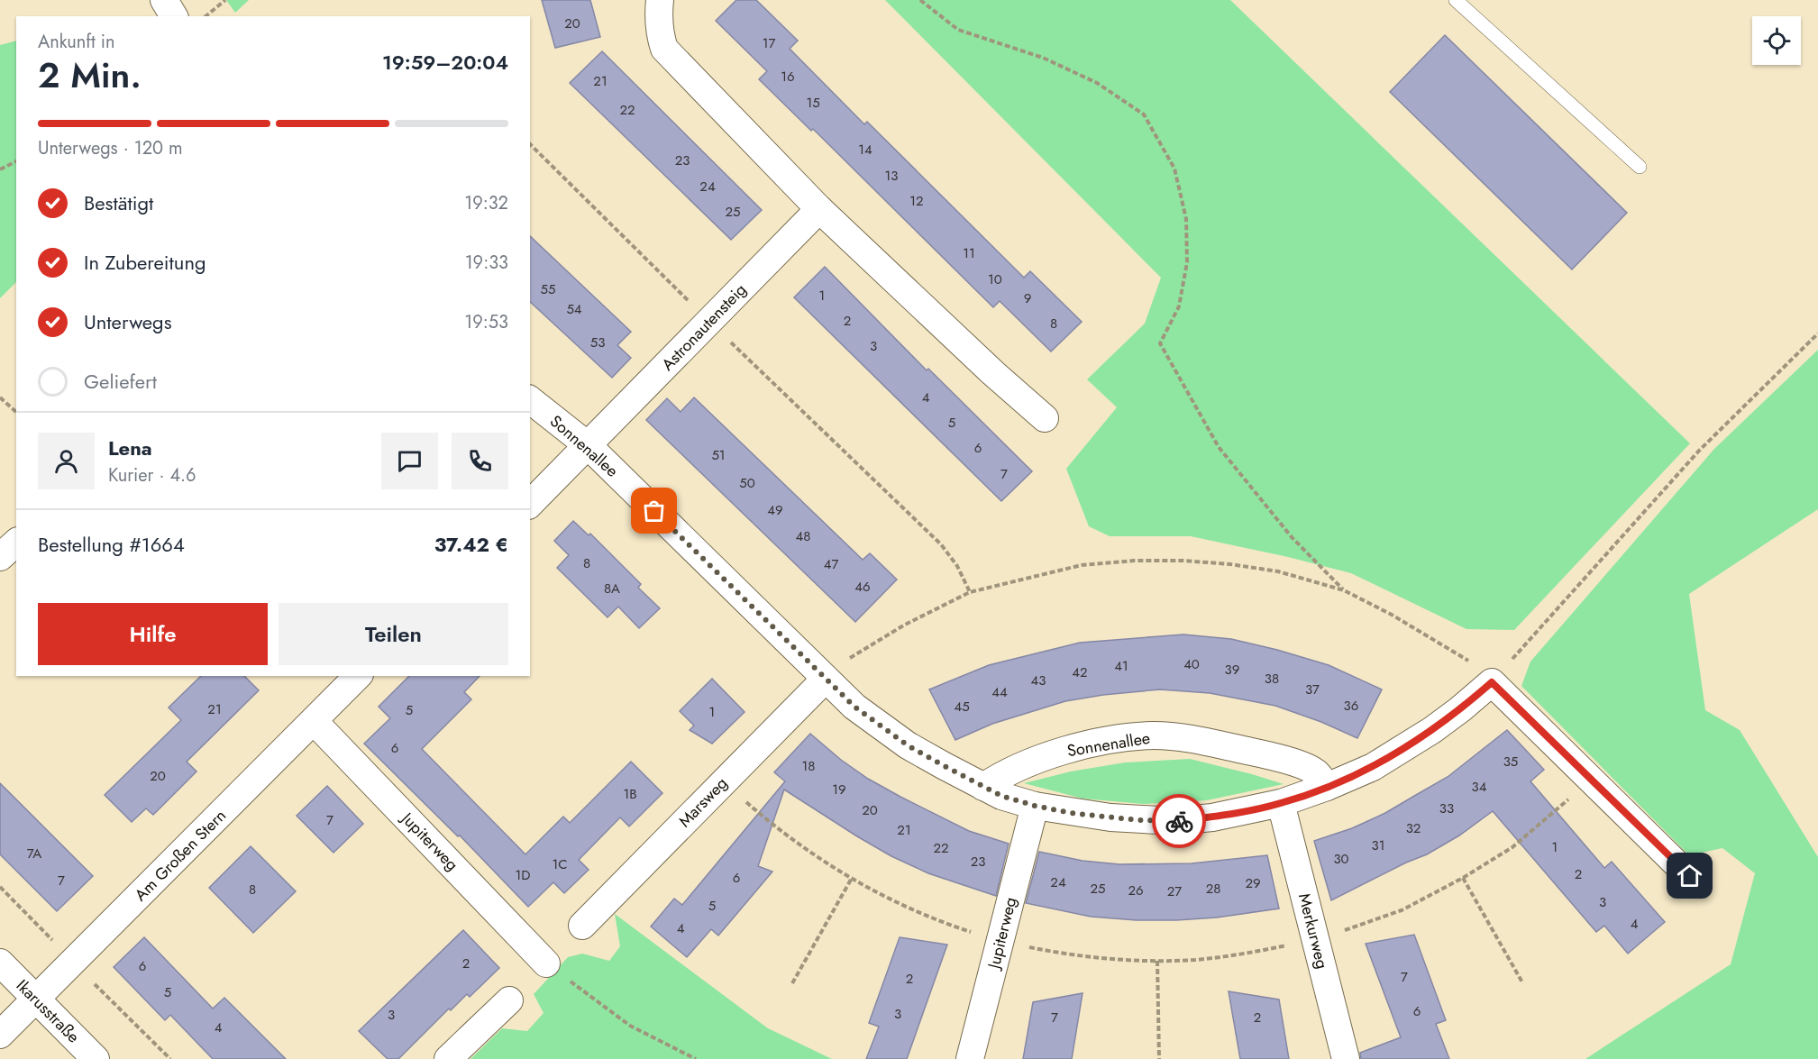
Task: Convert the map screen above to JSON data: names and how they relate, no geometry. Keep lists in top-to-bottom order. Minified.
{"streets":{"street":["Astronautensteig","Sonnenallee","Marsweg","Jupiterweg","Am Großen Stern","Merkurweg","Ikarusstraße"]},"crossings":[["Astronautensteig","Sonnenallee"],["Sonnenallee","Marsweg"],["Sonnenallee","Jupiterweg"],["Sonnenallee","Merkurweg"],["Jupiterweg","Am Großen Stern"],["Am Großen Stern","Ikarusstraße"]],"house_numbers":["20","17","16","21","15","22","14","23","13","24","12","25","11","10","55","1","9","54","2","8","53","3","4","5","6","51","7","50","49","48","8","47","46","8A","40","41","39","42","38","43","37","44","36","45","21","5","1","6","35","18","20","34","19","1B","33","20","7","32","21","31","1","22","7A","30","23","1C","2","1D","6","7","24","29","25","28","8","26","27","3","5","4","4","2","6","7","2","5","6","3","3","7","2","4"],"page":{"heading":["2 Min.","Ankunft in","19:59–20:04"],"panel":["Lena","Kurier · 4.6","Bestellung #1664","37.42 €"],"bar":"Unterwegs · 120 m","list":[["Bestätigt","19:32"],["In Zubereitung","19:33"],["Unterwegs","19:53"],"Geliefert"],"buttons":["Hilfe","Teilen"]}}
